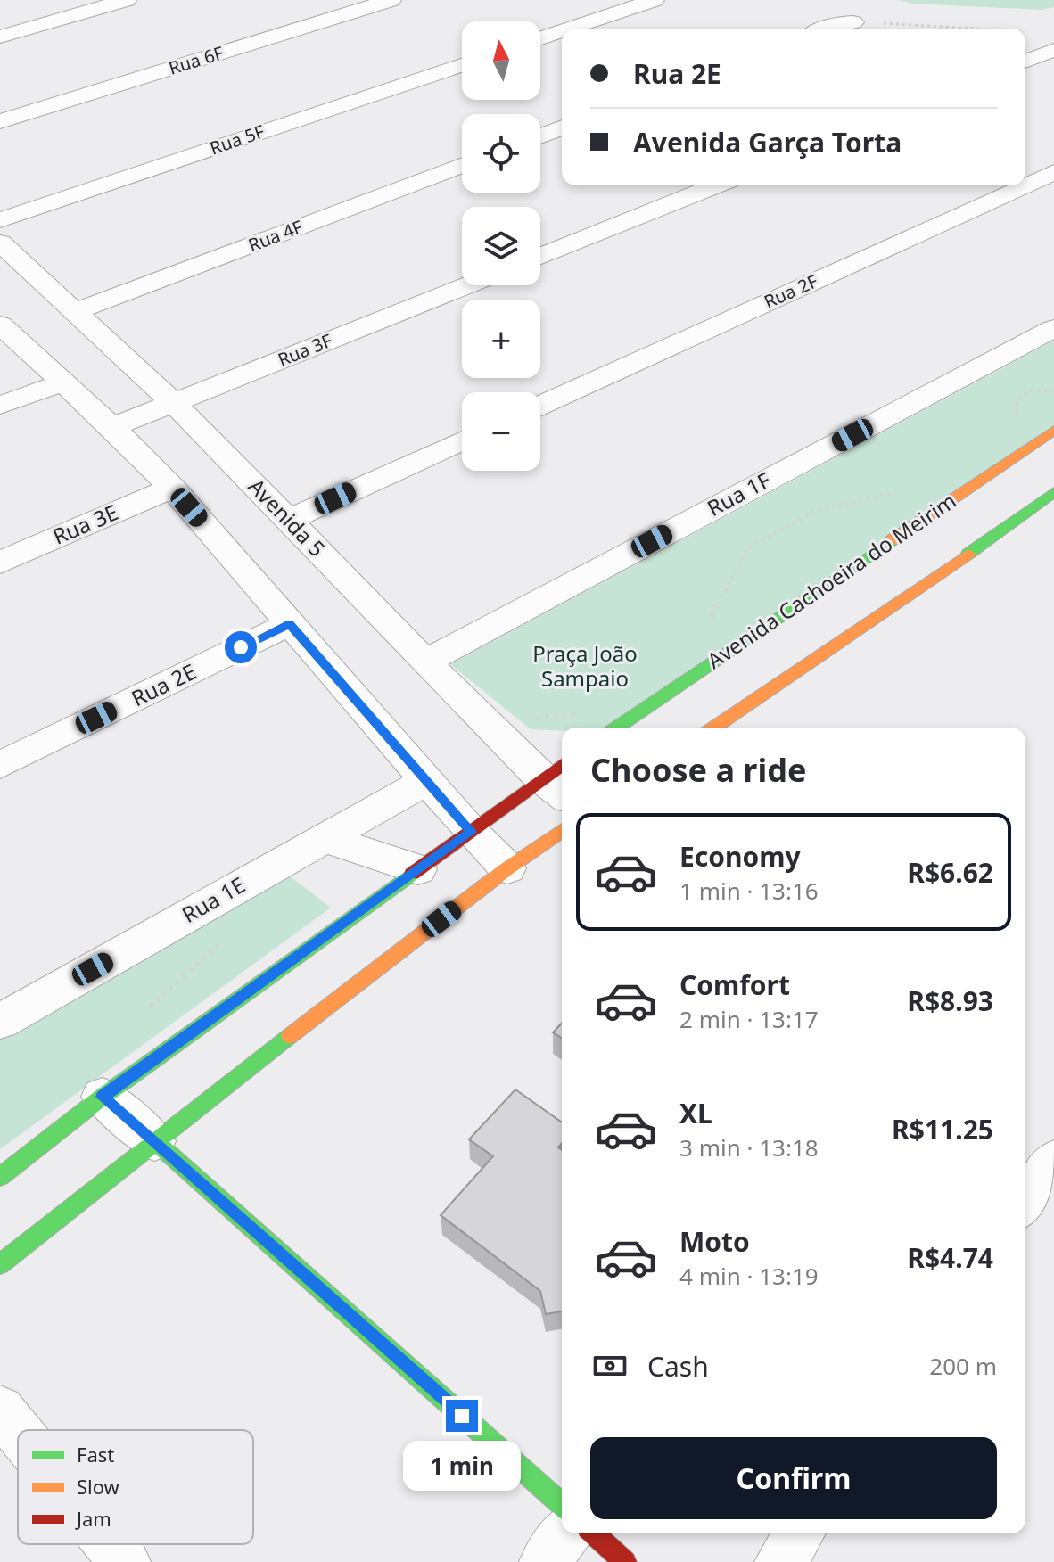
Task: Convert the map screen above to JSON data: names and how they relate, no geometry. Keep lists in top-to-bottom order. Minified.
{"streets":{"street":["Rua 6F","Rua 5F","Rua 4F","Rua 2F","Rua 3F","Rua 1F","Avenida 5","Rua 3E","Avenida Cachoeira do Meirim","Rua 2E","Rua 1E"]},"crossings":[["Rua 4F","Avenida 5"],["Rua 3F","Avenida 5"],["Rua 1F","Avenida 5"]],"parks":["Praça João Sampaio"],"legend":["Fast","Slow","Jam"],"north":"top","page":{"map_buttons":["+","−"],"banner":["Rua 2E","Avenida Garça Torta"],"heading":"Choose a ride","list":[{"name":"Economy","note":"1 min · 13:16","value":"R$6.62"},{"name":"Comfort","note":"2 min · 13:17","value":"R$8.93"},{"name":"XL","note":"3 min · 13:18","value":"R$11.25"},{"name":"Moto","note":"4 min · 13:19","value":"R$4.74"}],"pay":["Cash","200 m"],"buttons":"Confirm","bubble":"1 min"}}
